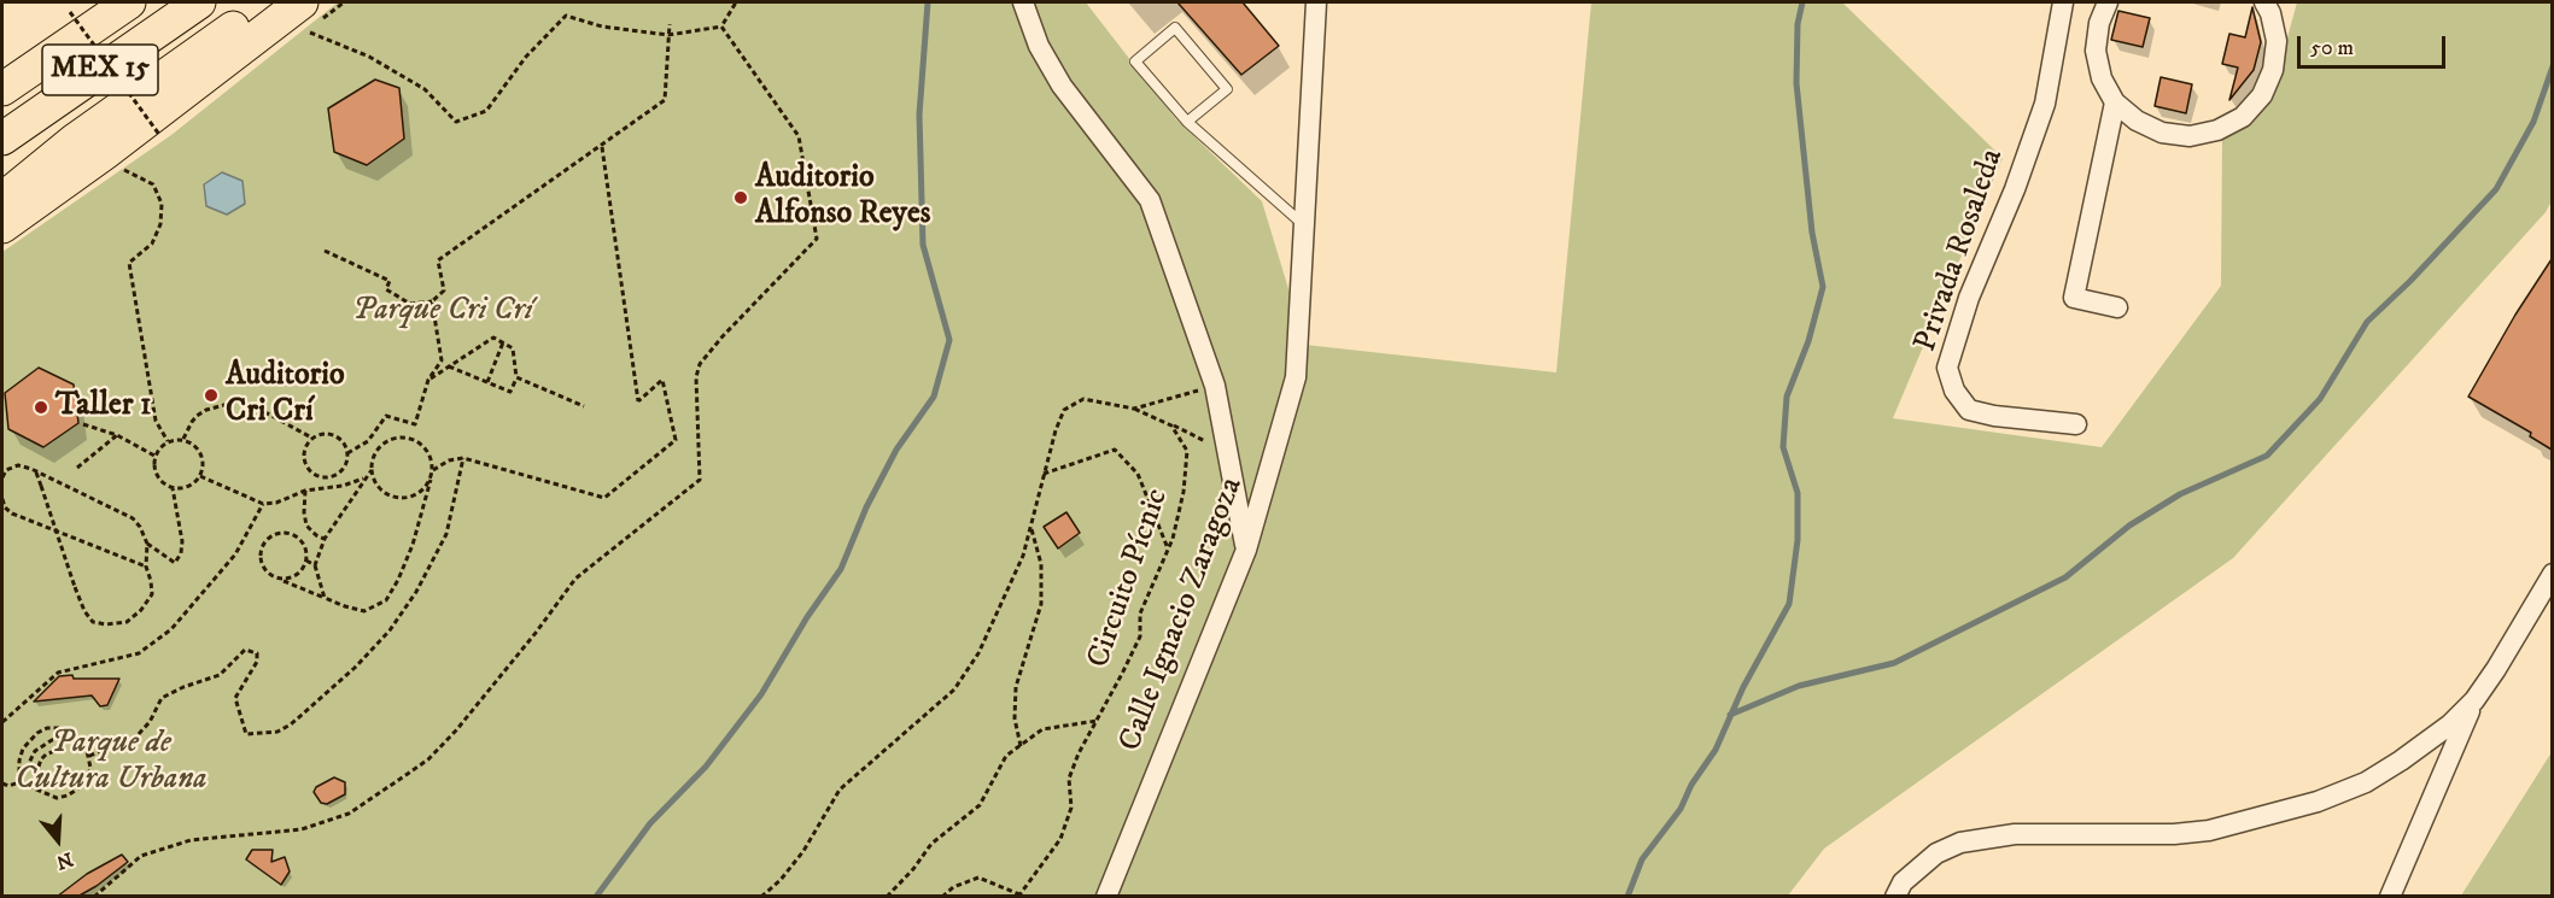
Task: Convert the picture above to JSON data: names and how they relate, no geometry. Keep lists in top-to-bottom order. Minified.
{"streets":{"highway":["MEX 15"],"street":["Privada Rosaleda","Calle Ignacio Zaragoza"],"path":["Circuito Pícnic"]},"parks":["Parque Cri Crí","Parque de Cultura Urbana"],"places":["Auditorio Alfonso Reyes","Auditorio Cri Crí","Taller 1"],"scale_bar":"50 m","north":"bottom"}
